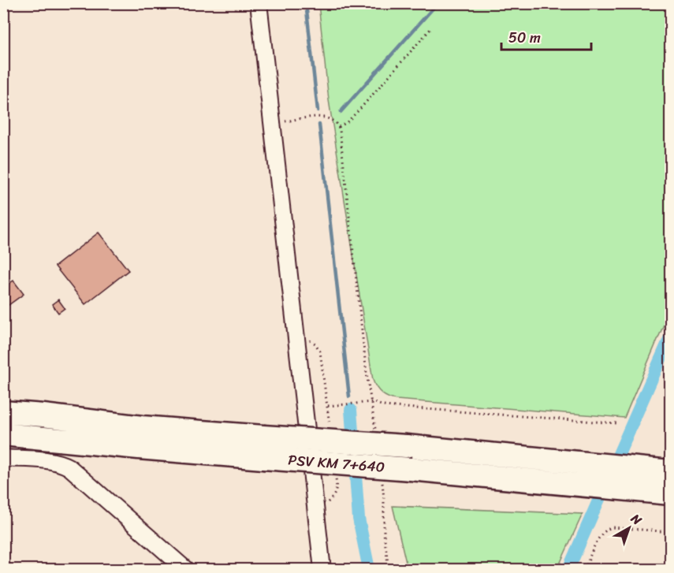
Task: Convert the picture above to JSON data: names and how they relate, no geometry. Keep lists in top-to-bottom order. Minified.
{"streets":{"highway":["PSV KM 7+640"]},"scale_bar":"50 m","north":"top right"}
